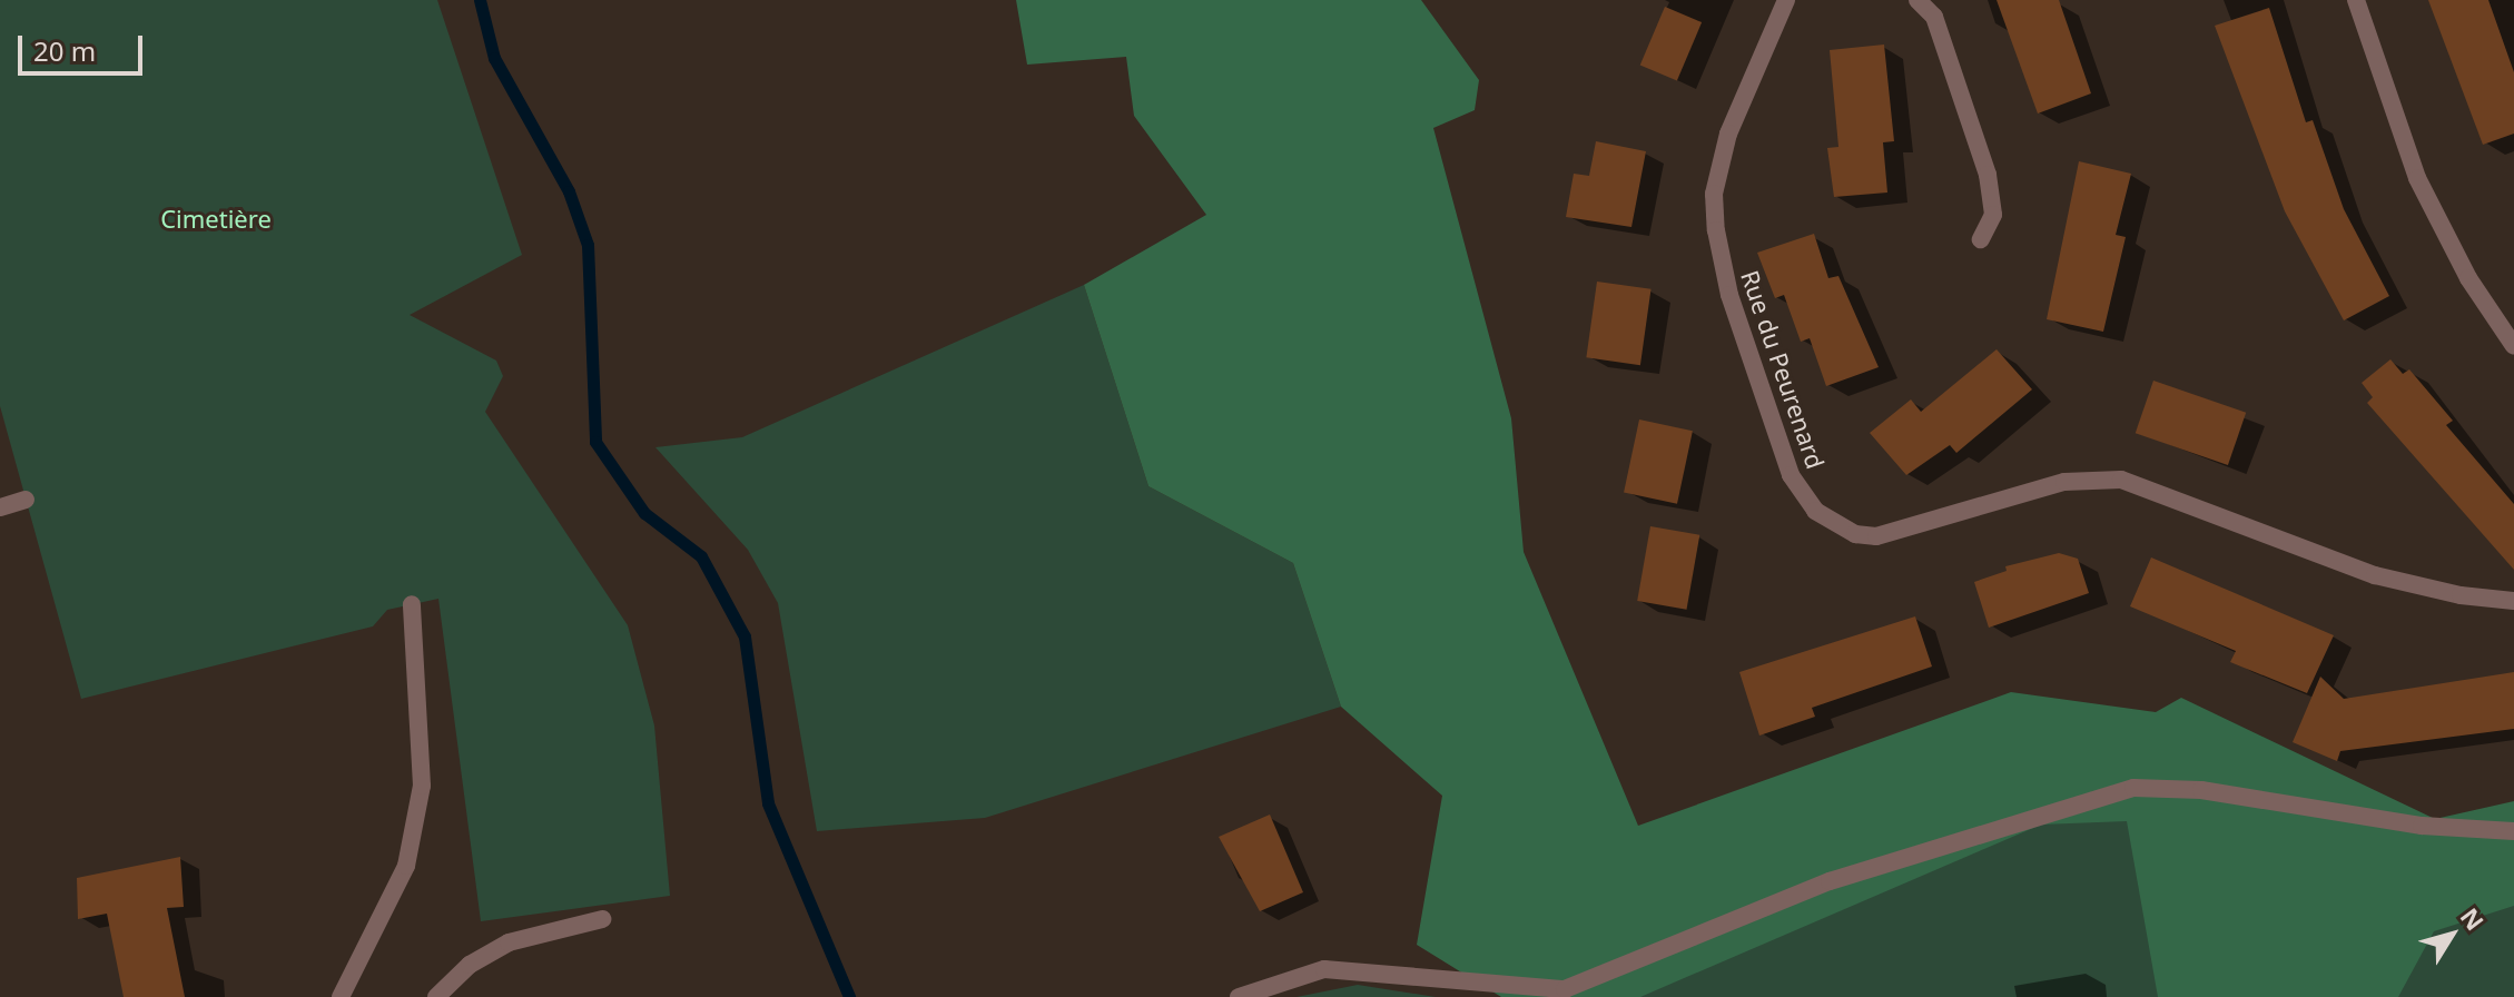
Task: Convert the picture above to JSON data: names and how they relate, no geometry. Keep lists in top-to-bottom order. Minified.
{"streets":{"street":["Rue du Peurenard"]},"parks":["Cimetière"],"scale_bar":"20 m","north":"top right"}
